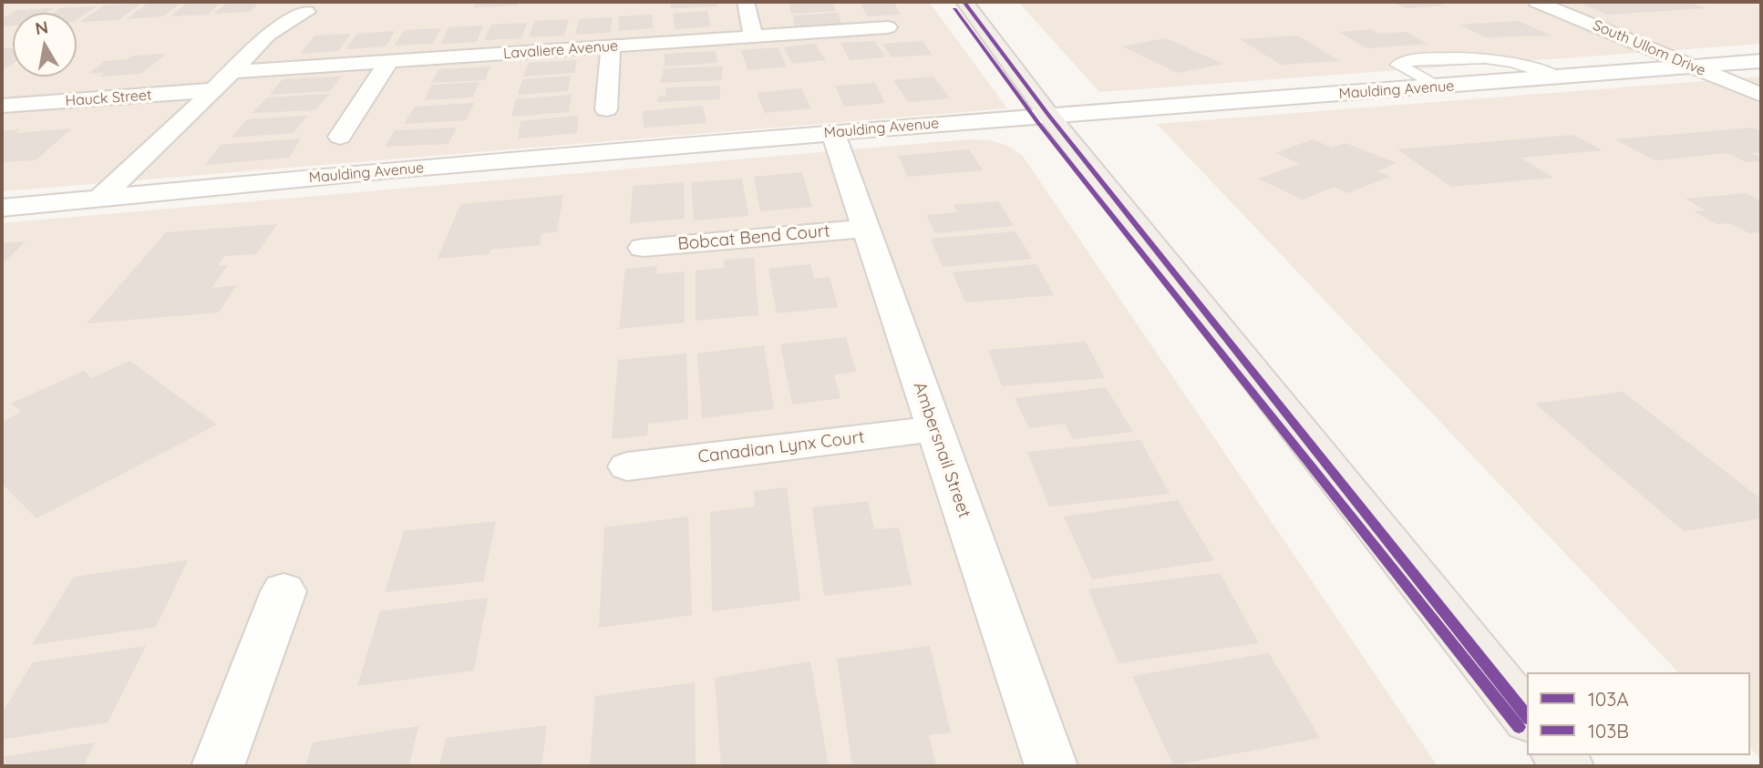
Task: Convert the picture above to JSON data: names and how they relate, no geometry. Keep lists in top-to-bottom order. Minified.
{"streets":{"street":["South Ullom Drive","Lavaliere Avenue","Maulding Avenue","Hauck Street","Bobcat Bend Court","Canadian Lynx Court","Ambersnail Street"]},"crossings":[["South Ullom Drive","Maulding Avenue"],["Maulding Avenue","Ambersnail Street"],["Bobcat Bend Court","Ambersnail Street"],["Canadian Lynx Court","Ambersnail Street"]],"lines":["transit line 103A","transit line 103B"],"legend":["103A","103B"],"north":"top"}
